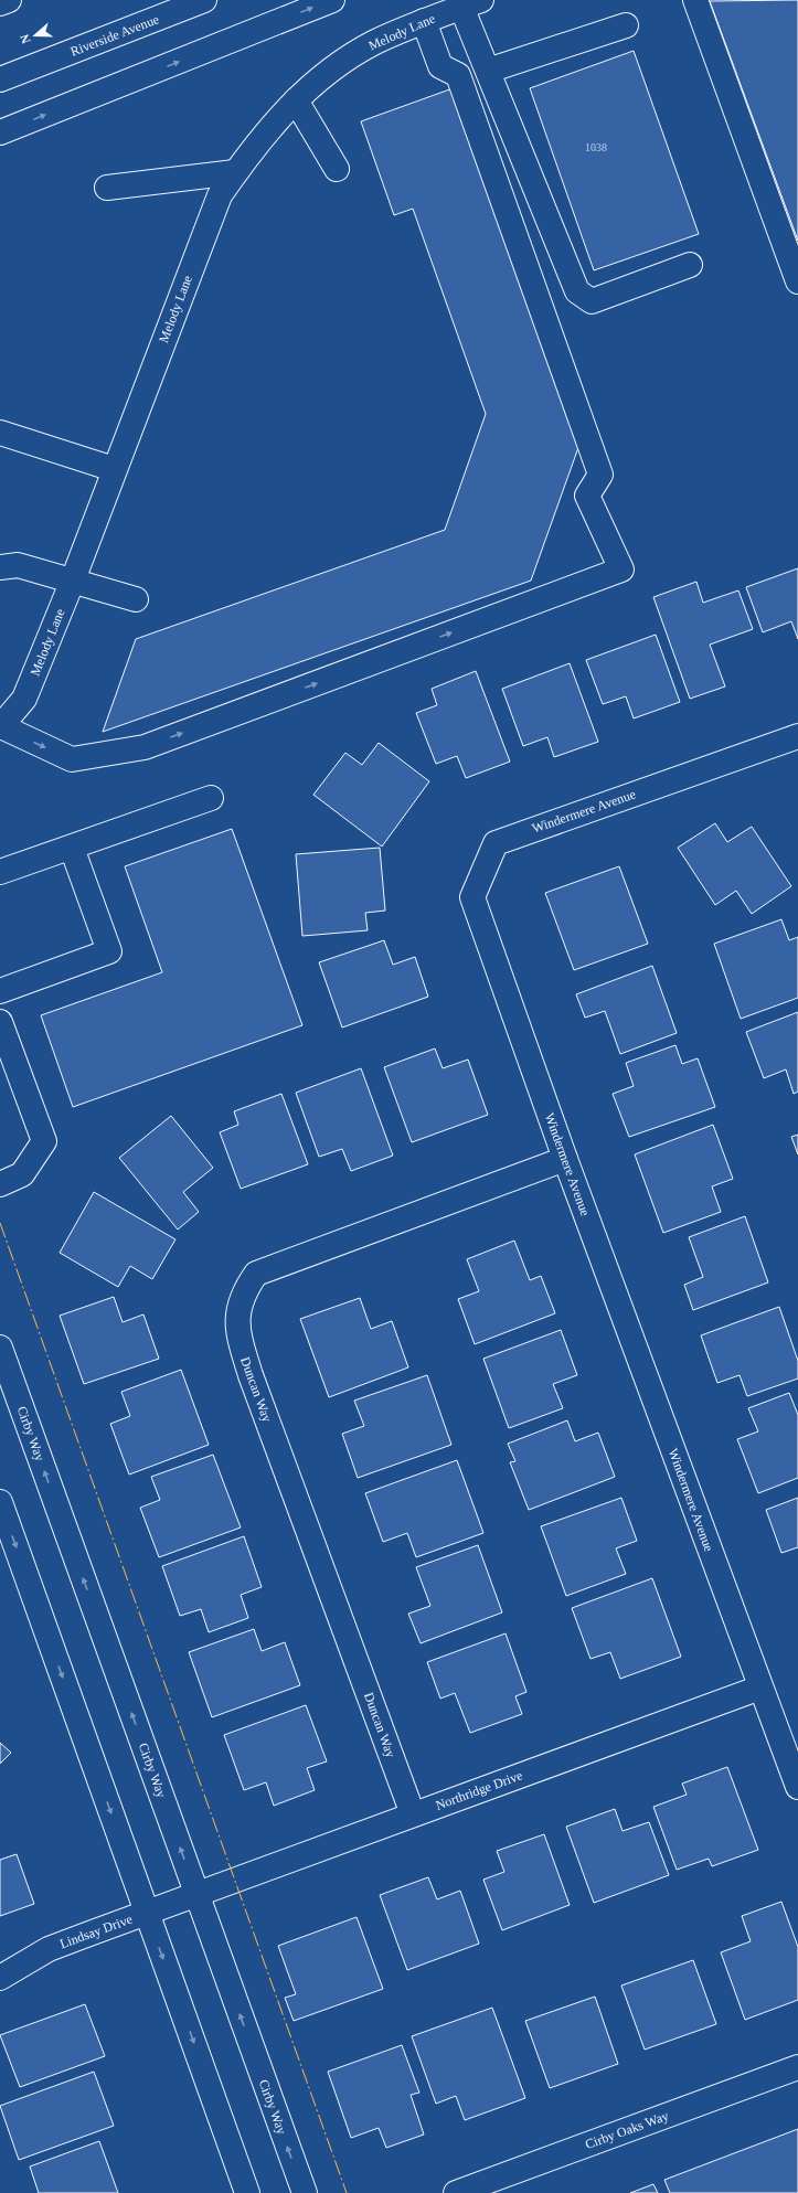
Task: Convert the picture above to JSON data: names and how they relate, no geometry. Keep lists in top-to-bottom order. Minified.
{"streets":{"main road":["Melody Lane","Riverside Avenue","Windermere Avenue","Duncan Way","Cirby Way","Northridge Drive","Lindsay Drive","Cirby Oaks Way"]},"crossings":[["Windermere Avenue","Duncan Way"],["Windermere Avenue","Northridge Drive"],["Duncan Way","Northridge Drive"],["Cirby Way","Northridge Drive"],["Cirby Way","Lindsay Drive"],["Northridge Drive","Lindsay Drive"]],"house_numbers":["1038"],"north":"left"}
